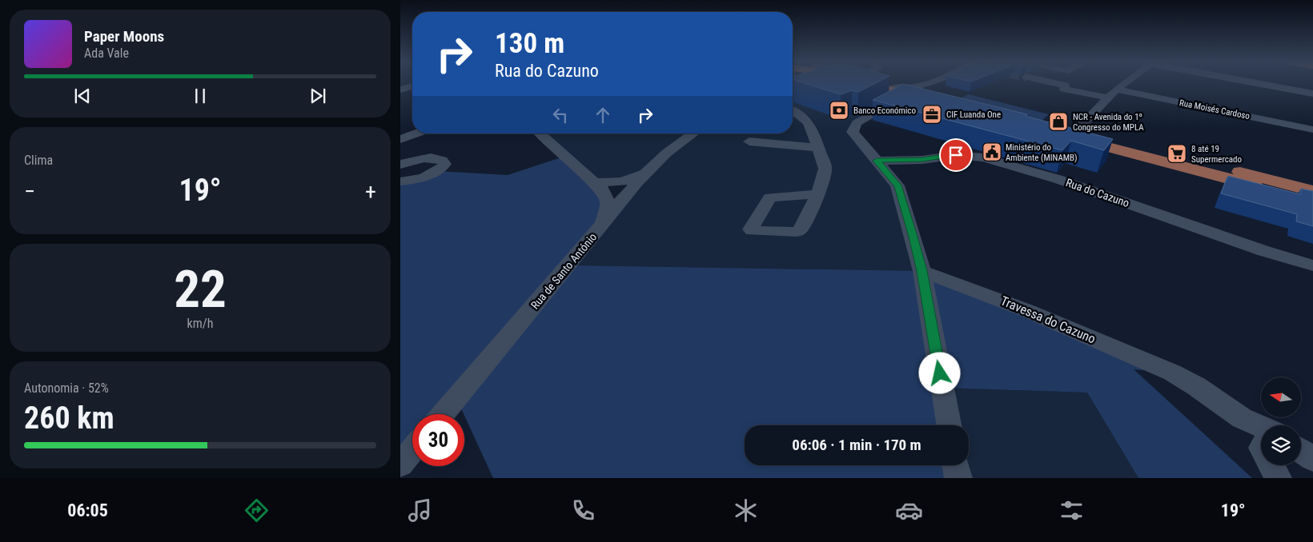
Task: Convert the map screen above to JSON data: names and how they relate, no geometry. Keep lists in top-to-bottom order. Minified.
{"streets":{"street":["Rua Moisés Cardoso","Rua do Cazuno","Rua de Santo António","Travessa do Cazuno"]},"places":{"bank":["Banco Económico"],"office":["CIF Luanda One"],"shop":["NCR - Avenida do 1º Congresso do MPLA"],"public building":["Ministério do Ambiente (MINAMB)"],"supermarket":["8 até 19 Supermercado"]},"north":"left","page":{"turn":["130 m","Rua do Cazuno"],"song":["Paper Moons","Ada Vale"],"tile":["Clima",["22","km/h"],["Autonomia · 52%","260 km"]],"heat":["−","19°","+"],"limit":"30","trip":"06:06 · 1 min · 170 m","tabs":["06:05","19°"]}}
